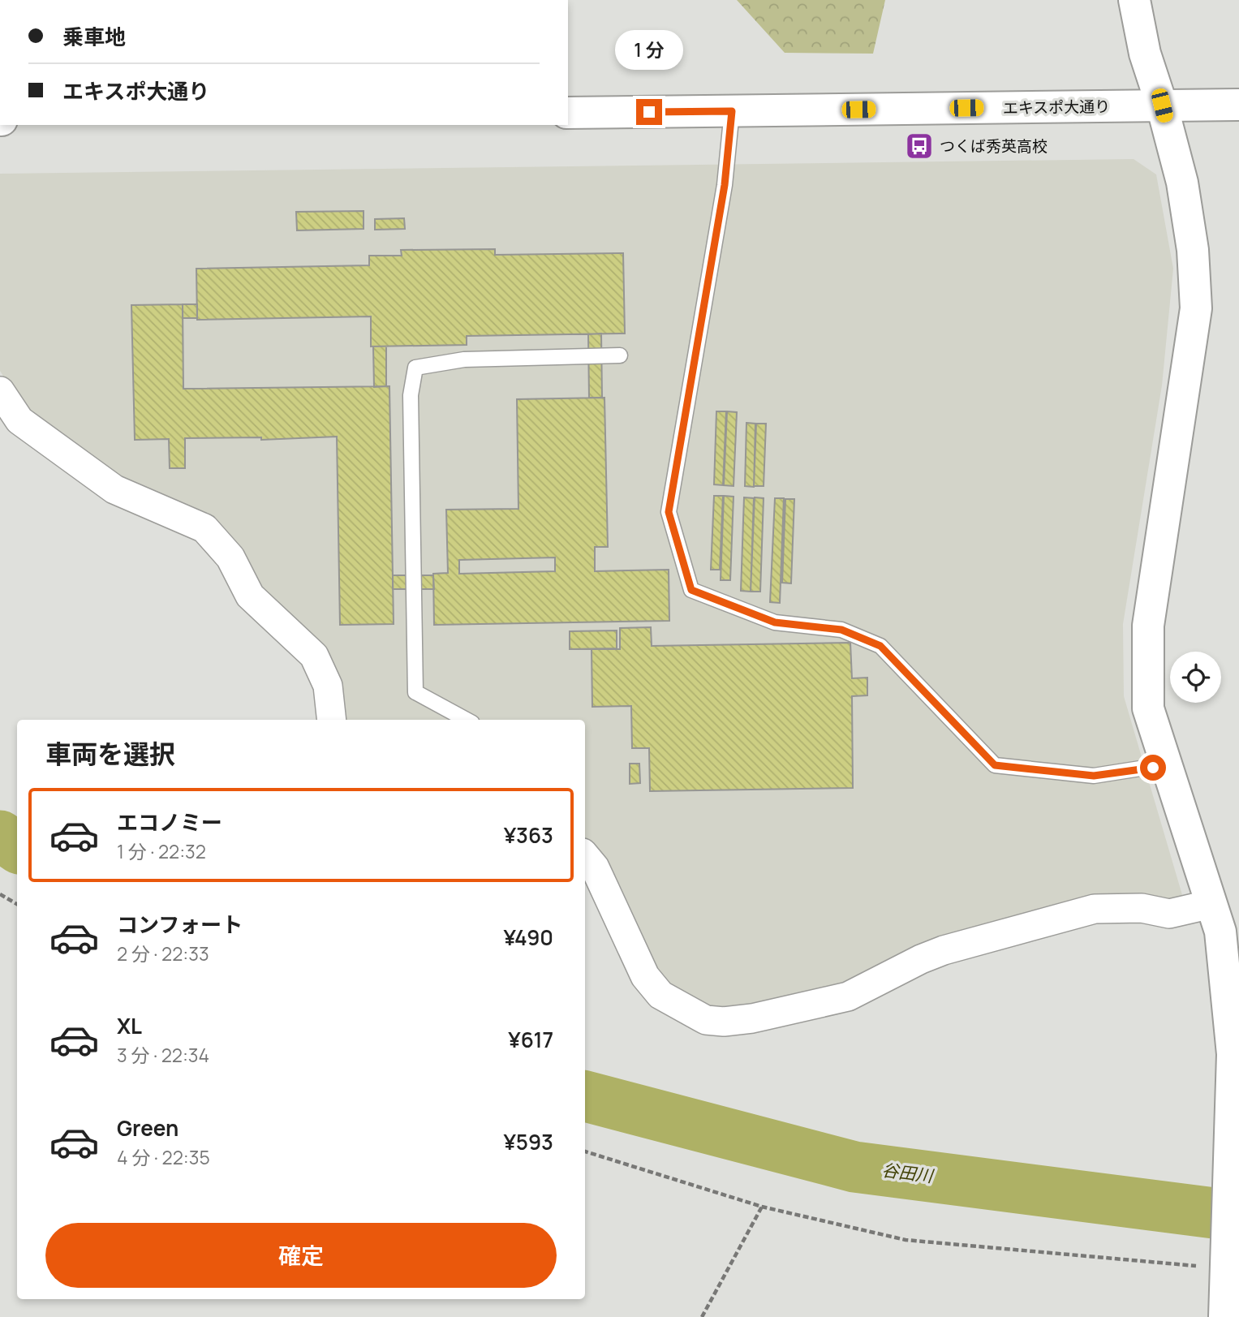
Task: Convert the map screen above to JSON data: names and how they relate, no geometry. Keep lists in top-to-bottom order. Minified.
{"streets":{"street":["エキスポ大通り"]},"water":["谷田川"],"places":{"bus stop":["つくば秀英高校"]},"page":{"banner":["乗車地","エキスポ大通り"],"bubble":"1 分","heading":"車両を選択","list":[{"name":"エコノミー","note":"1 分 · 22:32","value":"¥363"},{"name":"コンフォート","note":"2 分 · 22:33","value":"¥490"},{"name":"XL","note":"3 分 · 22:34","value":"¥617"},{"name":"Green","note":"4 分 · 22:35","value":"¥593"}],"buttons":"確定"}}
